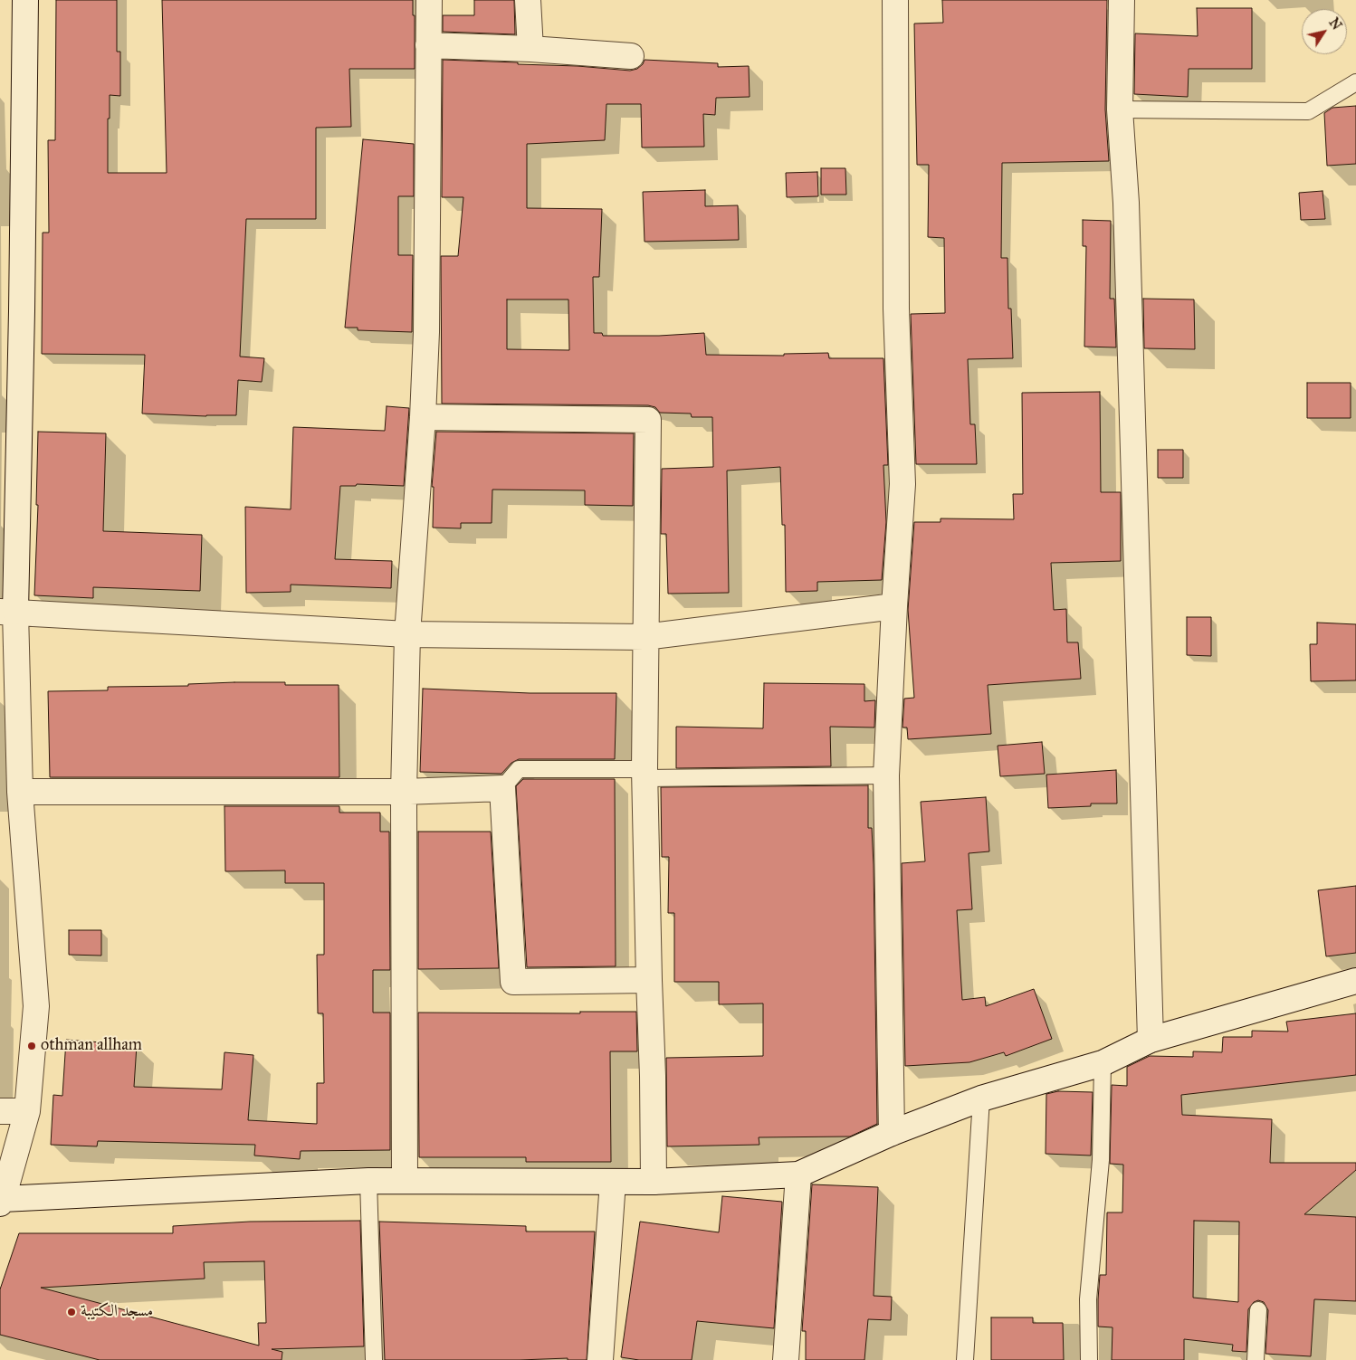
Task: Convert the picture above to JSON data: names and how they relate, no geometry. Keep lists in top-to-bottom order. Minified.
{"places":["othman allham","مسجد الكتيبة"],"north":"top right"}
